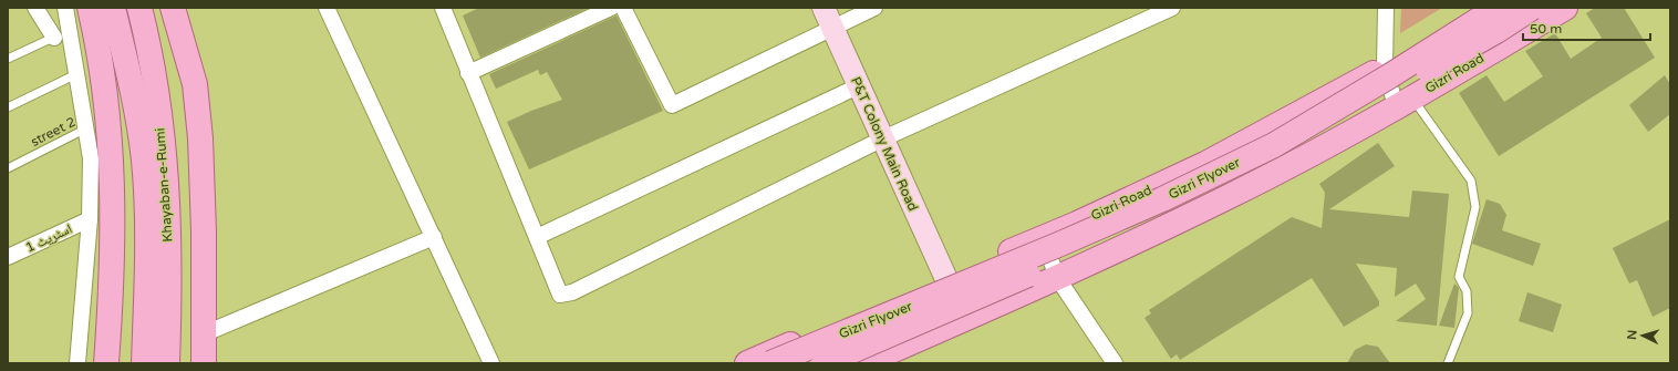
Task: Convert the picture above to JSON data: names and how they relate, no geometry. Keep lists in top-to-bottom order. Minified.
{"streets":{"main road":["Gizri Road","Gizri Flyover","Khayaban-e-Rumi"],"street":["P&T Colony Main Road","اسٹریٹ 1"],"lane":["street 2"]},"crossings":[["Gizri Road","P&T Colony Main Road"]],"scale_bar":"50 m","north":"left"}
